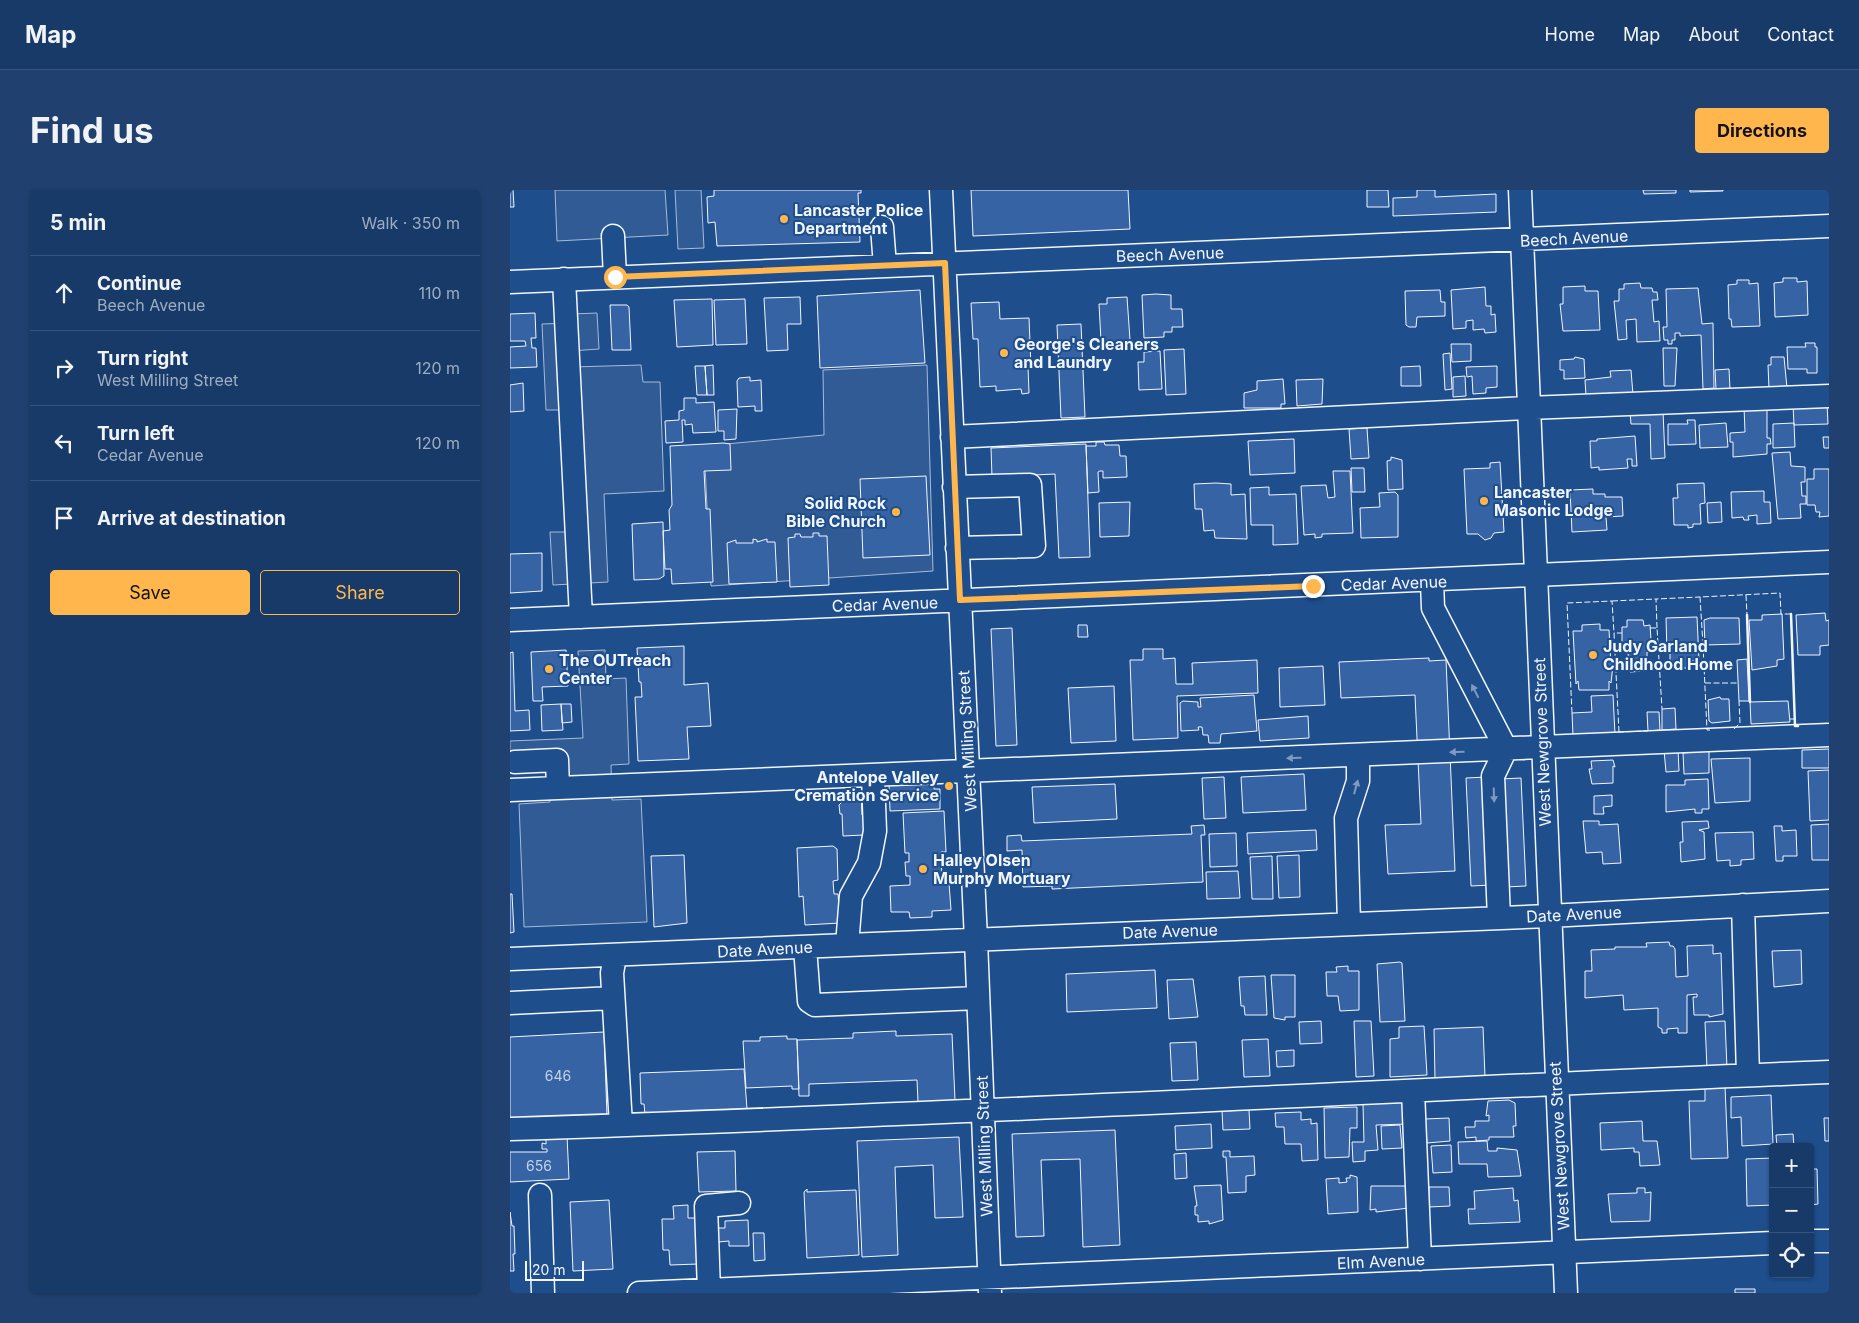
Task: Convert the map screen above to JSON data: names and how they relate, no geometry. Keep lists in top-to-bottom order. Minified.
{"streets":{"street":["Beech Avenue","Cedar Avenue","West Milling Street","West Newgrove Street","Date Avenue","Elm Avenue"]},"crossings":[["Beech Avenue","West Milling Street"],["Beech Avenue","West Newgrove Street"],["Cedar Avenue","West Milling Street"],["Cedar Avenue","West Newgrove Street"],["West Milling Street","Date Avenue"],["West Milling Street","Elm Avenue"],["West Newgrove Street","Date Avenue"],["West Newgrove Street","Elm Avenue"]],"places":["Lancaster Police Department","George's Cleaners and Laundry","Lancaster Masonic Lodge","Solid Rock Bible Church","Judy Garland Childhood Home","The OUTreach Center","Antelope Valley Cremation Service","Halley Olsen Murphy Mortuary"],"house_numbers":["646","656"],"scale_bar":"20 m","page":{"header":"Map","nav":["Home","Map","About","Contact"],"buttons":["Directions",["Save","Share"]],"title":"Find us","heading":["5 min","Walk · 350 m"],"list":[["Continue","Beech Avenue","110 m"],["Turn right","West Milling Street","120 m"],["Turn left","Cedar Avenue","120 m"],"Arrive at destination"],"map_buttons":["+","−"],"scale":"20 m"}}
